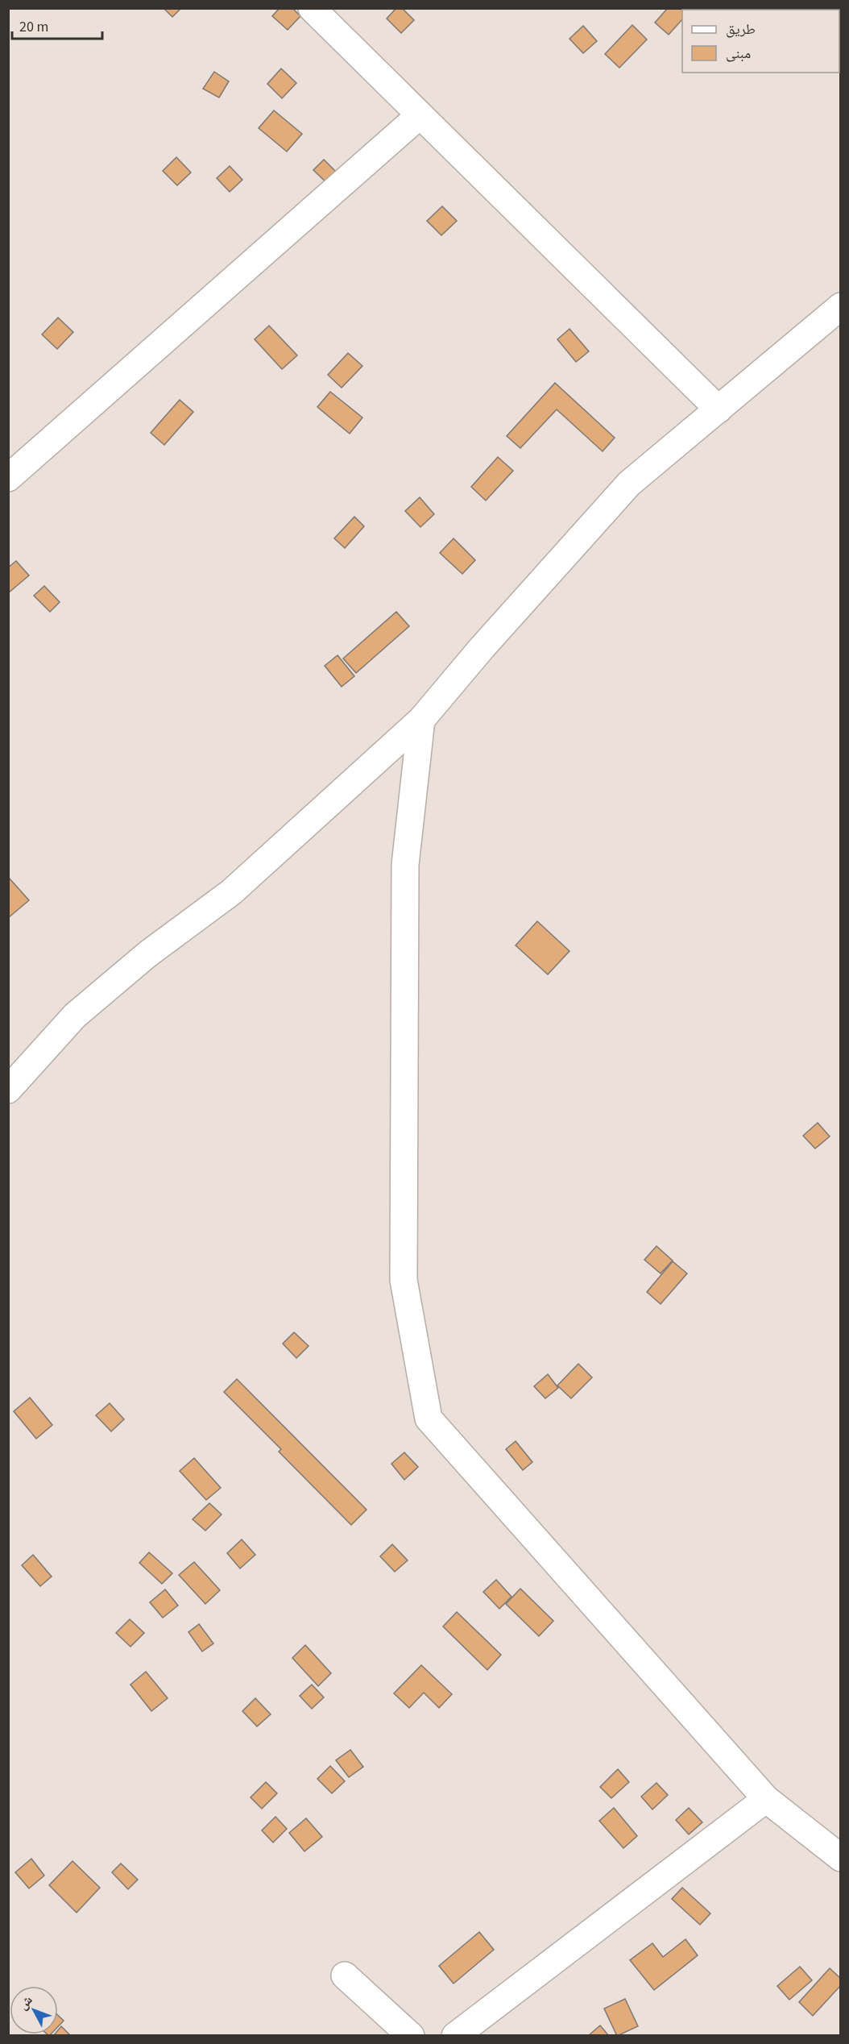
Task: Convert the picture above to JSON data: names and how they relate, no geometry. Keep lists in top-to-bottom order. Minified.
{"legend":["طريق","مبنى"],"scale_bar":"20 m","north":"top left"}
